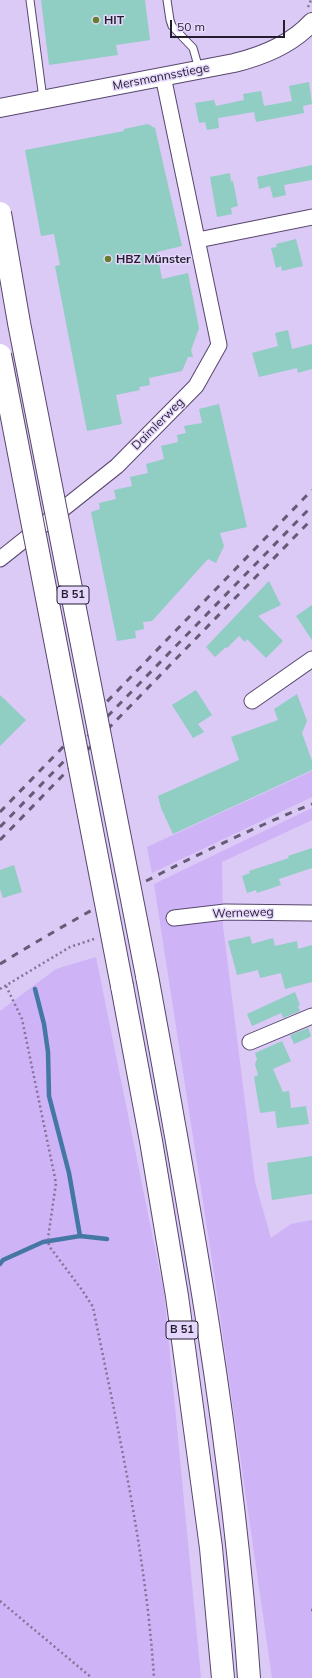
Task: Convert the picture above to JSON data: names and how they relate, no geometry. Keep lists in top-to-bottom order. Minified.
{"streets":{"highway":["B 51"],"street":["Mersmannsstiege","Daimlerweg","Werneweg"]},"crossings":[["Mersmannsstiege","Daimlerweg"]],"places":["HIT","HBZ Münster"],"scale_bar":"50 m"}
